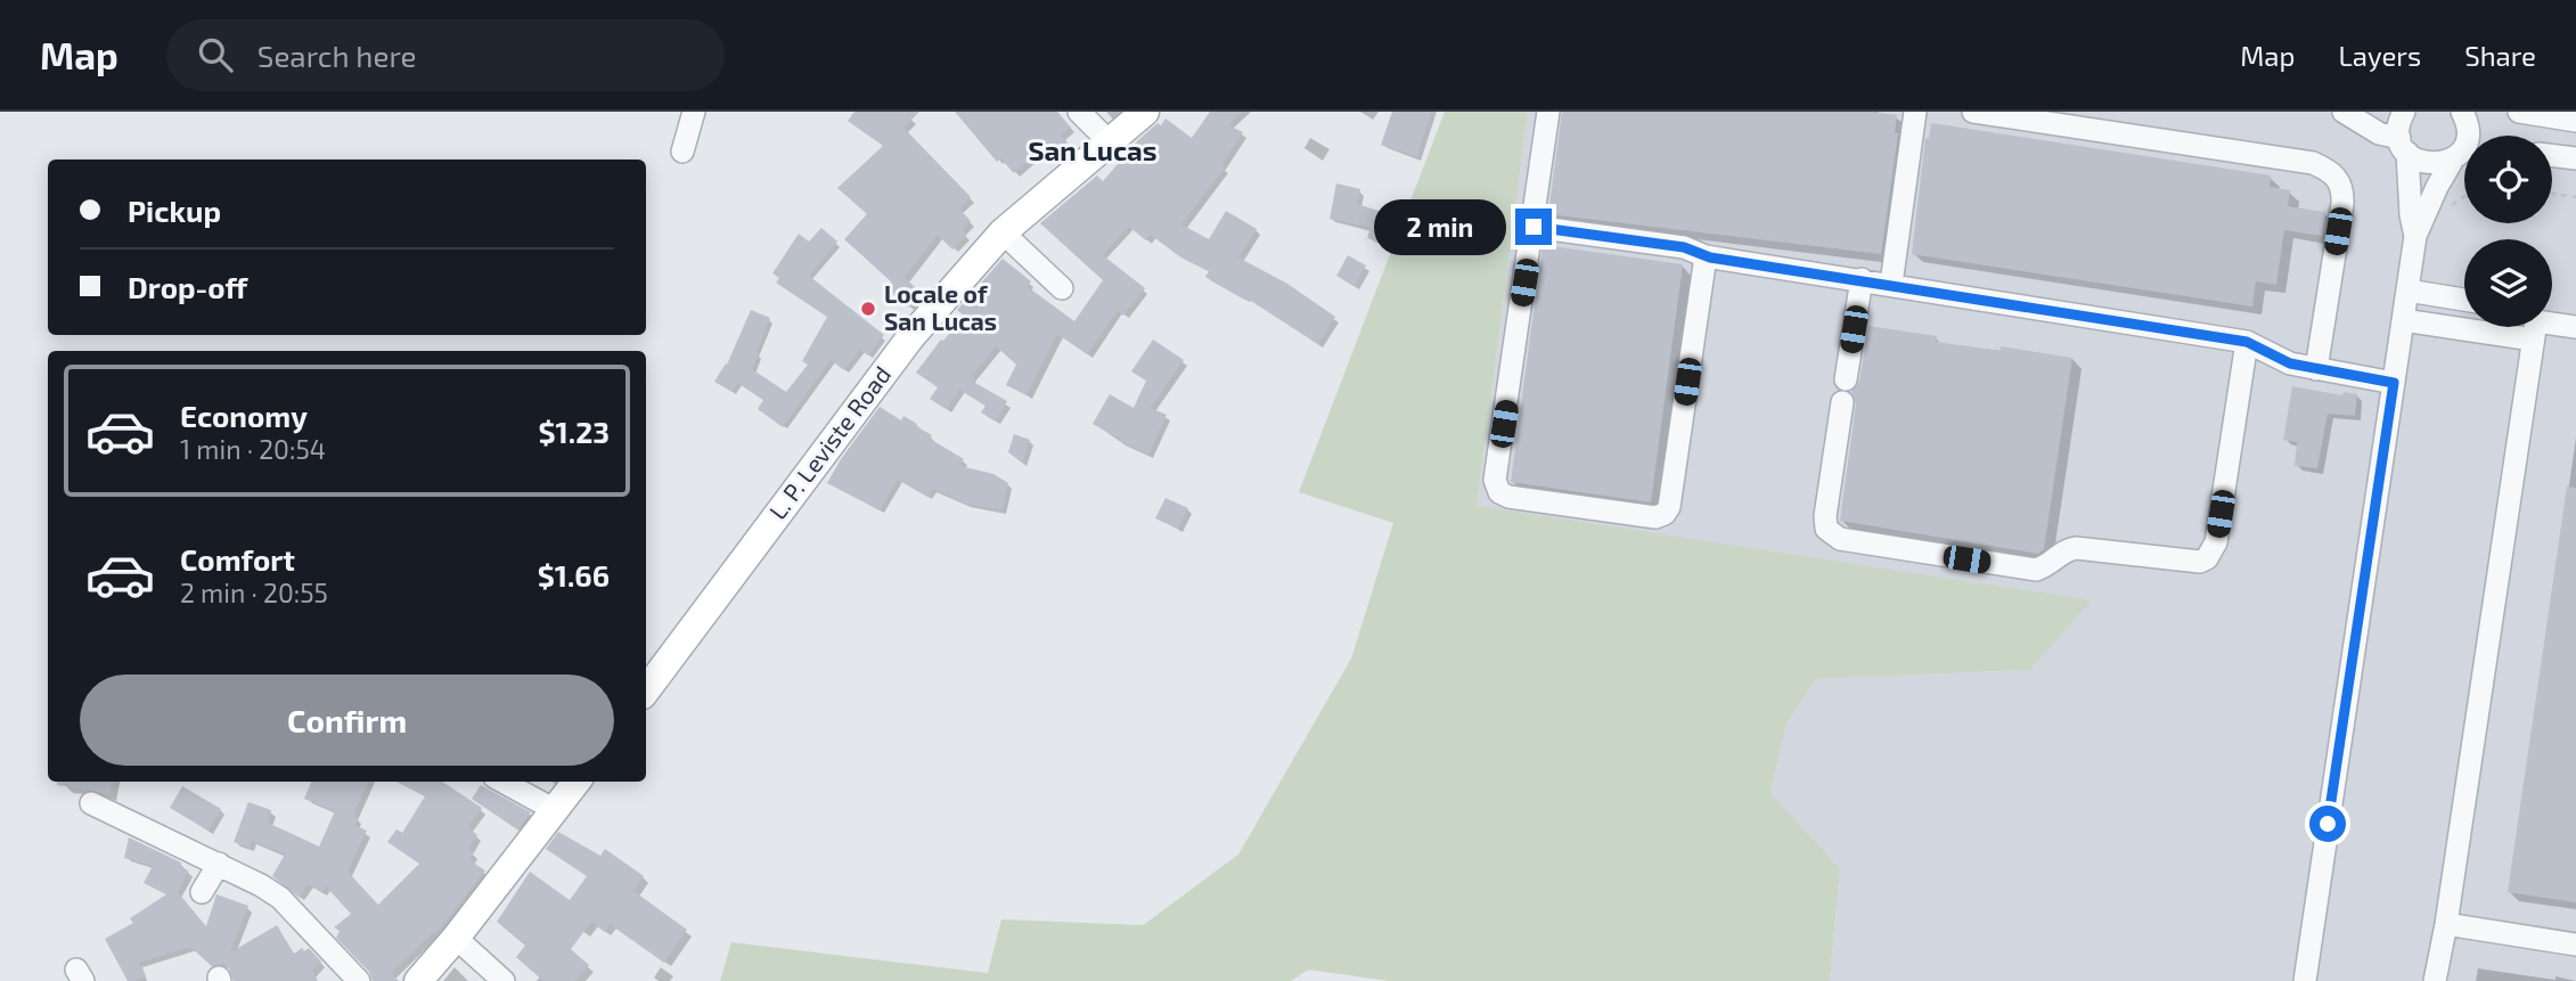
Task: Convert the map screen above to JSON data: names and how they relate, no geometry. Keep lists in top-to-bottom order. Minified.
{"streets":{"main road":["L. P. Leviste Road"]},"districts":["San Lucas"],"places":["Locale of San Lucas"],"page":{"header":"Map","search":"Search here","nav":["Map","Layers","Share"],"banner":["Pickup","Drop-off"],"bubble":"2 min","list":[{"name":"Economy","note":"1 min · 20:54","value":"$1.23"},{"name":"Comfort","note":"2 min · 20:55","value":"$1.66"}],"buttons":"Confirm"}}
